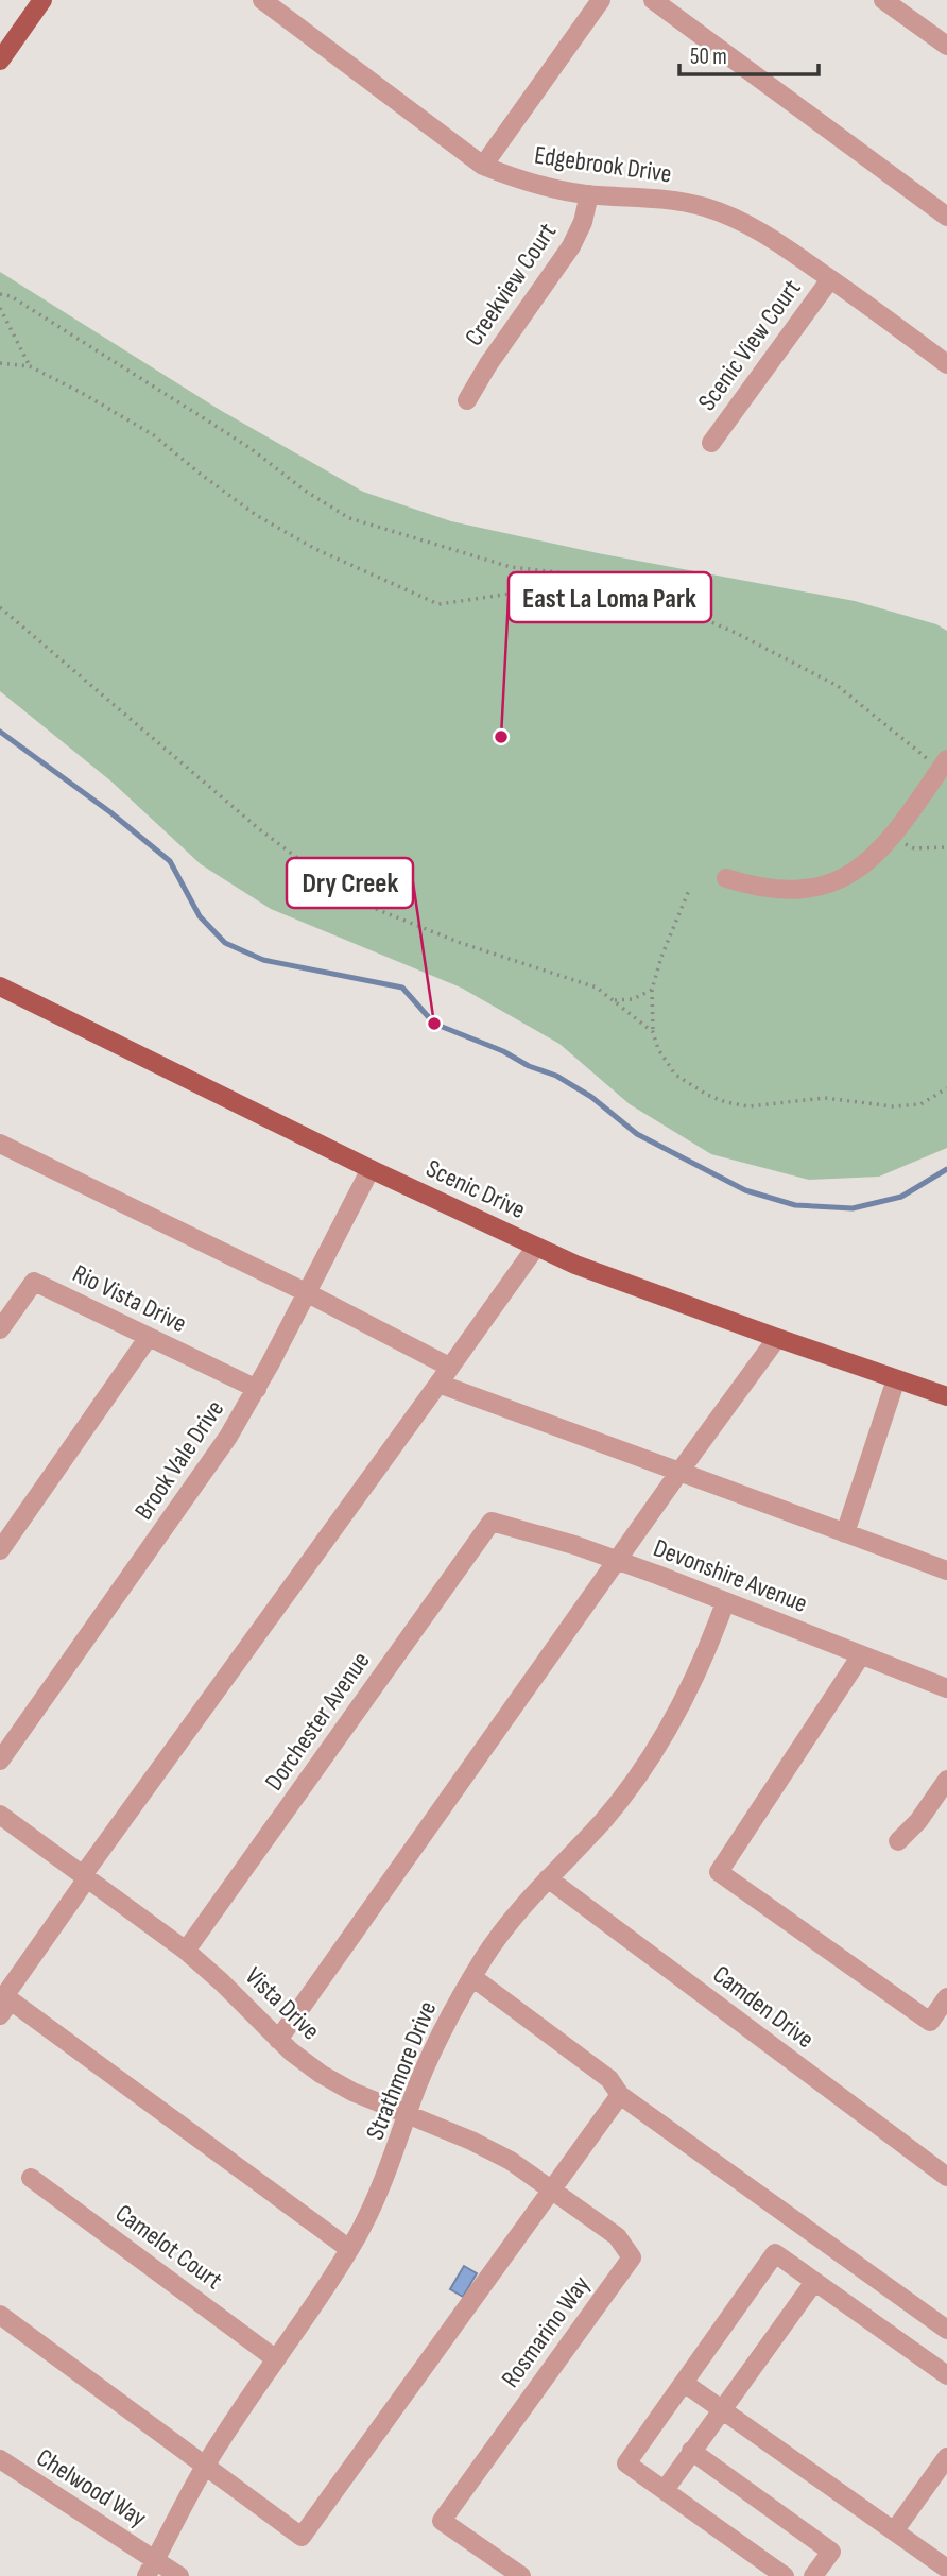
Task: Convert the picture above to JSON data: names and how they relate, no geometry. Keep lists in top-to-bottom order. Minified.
{"streets":{"main road":["Scenic Drive"],"street":["Edgebrook Drive","Creekview Court","Scenic View Court","Rio Vista Drive","Brook Vale Drive","Devonshire Avenue","Dorchester Avenue","Vista Drive","Camden Drive","Strathmore Drive","Camelot Court","Rosmarino Way","Chelwood Way"]},"crossings":[["Edgebrook Drive","Creekview Court"],["Edgebrook Drive","Scenic View Court"],["Scenic Drive","Brook Vale Drive"],["Rio Vista Drive","Brook Vale Drive"],["Devonshire Avenue","Dorchester Avenue"],["Devonshire Avenue","Strathmore Drive"],["Dorchester Avenue","Vista Drive"],["Vista Drive","Strathmore Drive"],["Vista Drive","Rosmarino Way"],["Camden Drive","Strathmore Drive"],["Strathmore Drive","Camelot Court"],["Strathmore Drive","Chelwood Way"]],"places":["East La Loma Park","Dry Creek"],"scale_bar":"50 m"}
